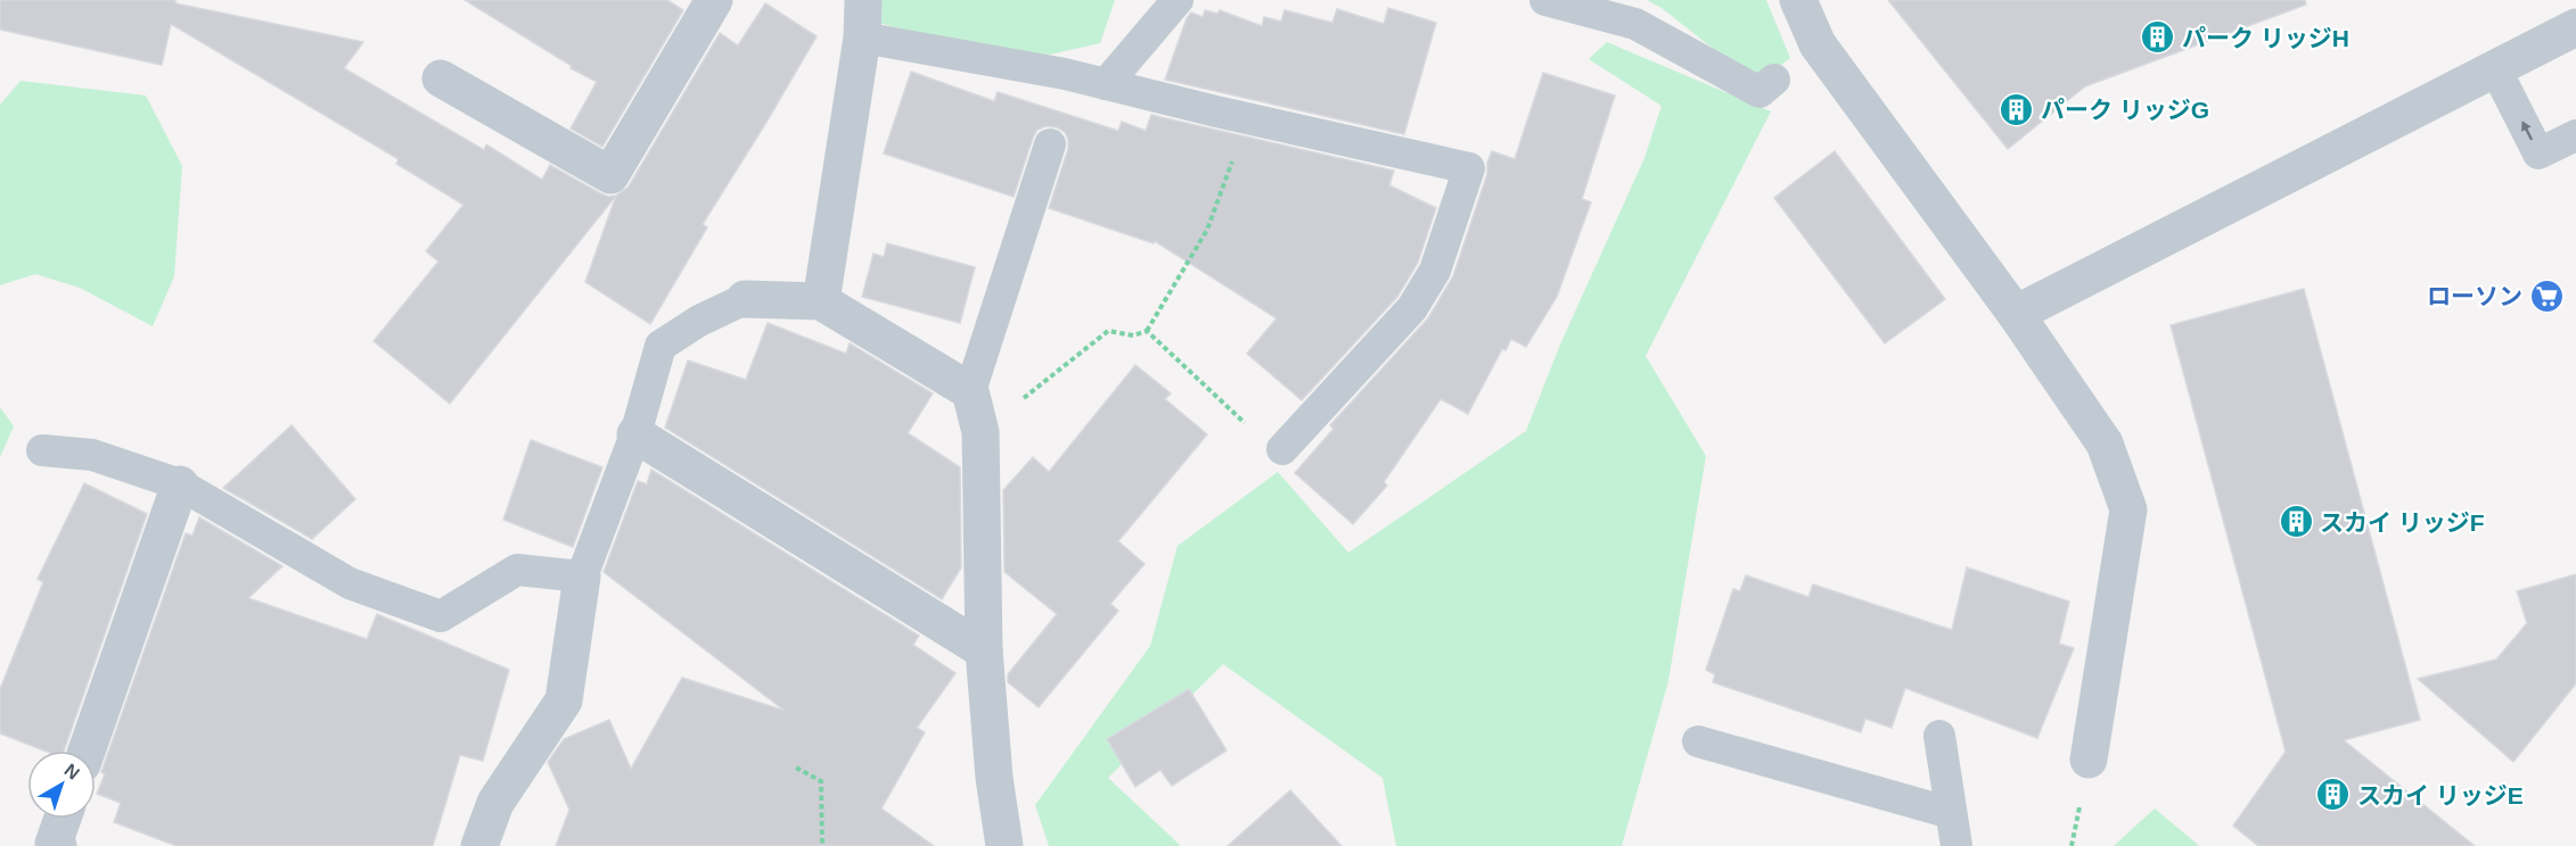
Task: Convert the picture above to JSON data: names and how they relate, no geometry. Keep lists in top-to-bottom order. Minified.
{"places":{"building":["パーク リッジH","パーク リッジG","スカイ リッジF","スカイ リッジE"],"supermarket":["ローソン"]},"north":"top right"}
